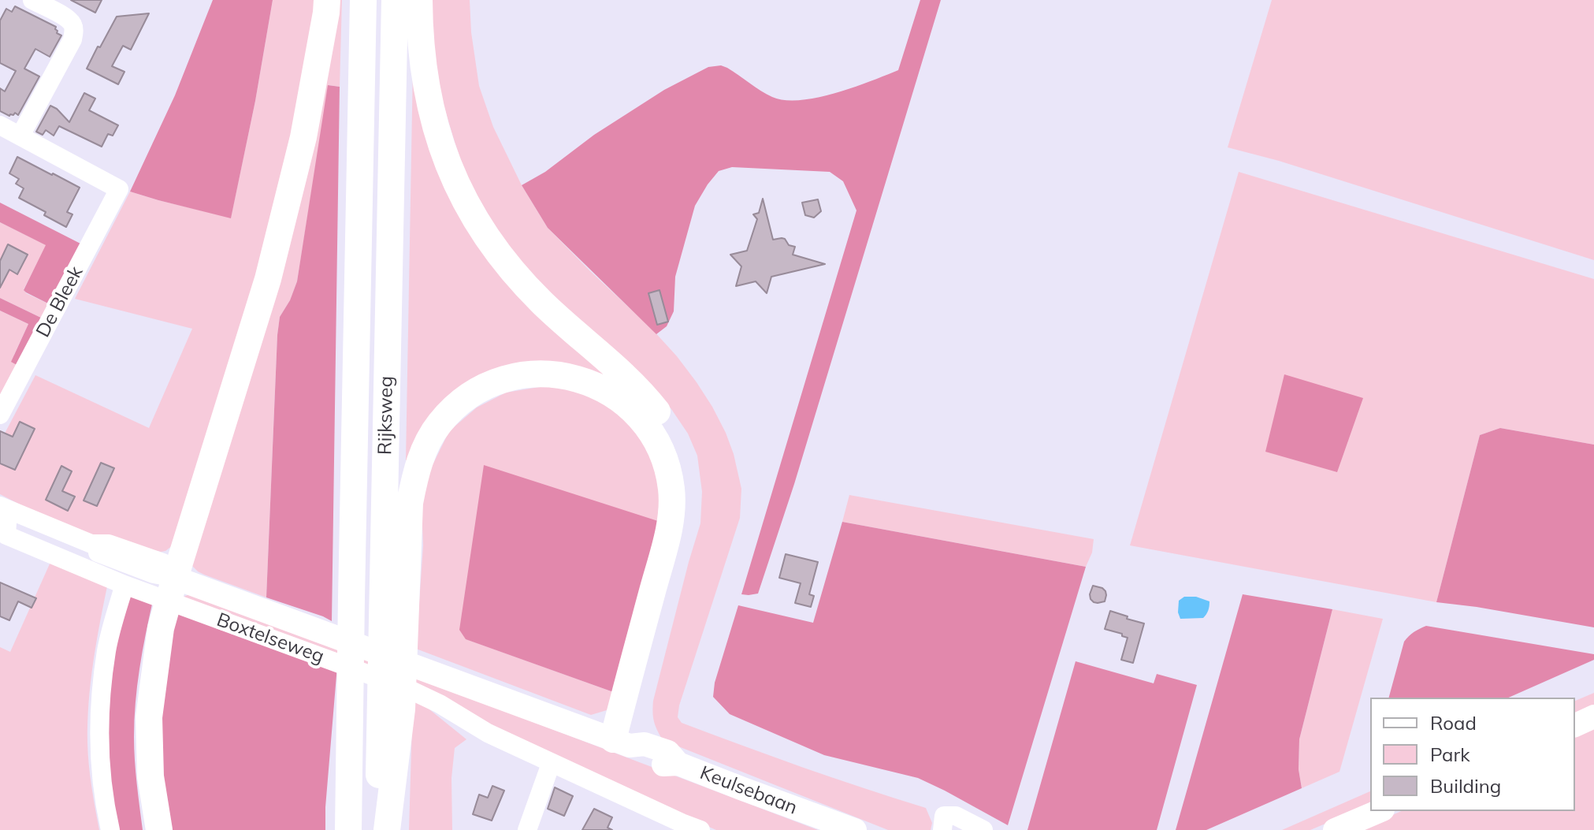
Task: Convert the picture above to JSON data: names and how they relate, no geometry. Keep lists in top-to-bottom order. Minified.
{"streets":{"highway":["Rijksweg"],"main road":["Boxtelseweg","Keulsebaan"],"street":["De Bleek"]},"crossings":[["Boxtelseweg","Keulsebaan"]],"legend":["Road","Park","Building"]}
